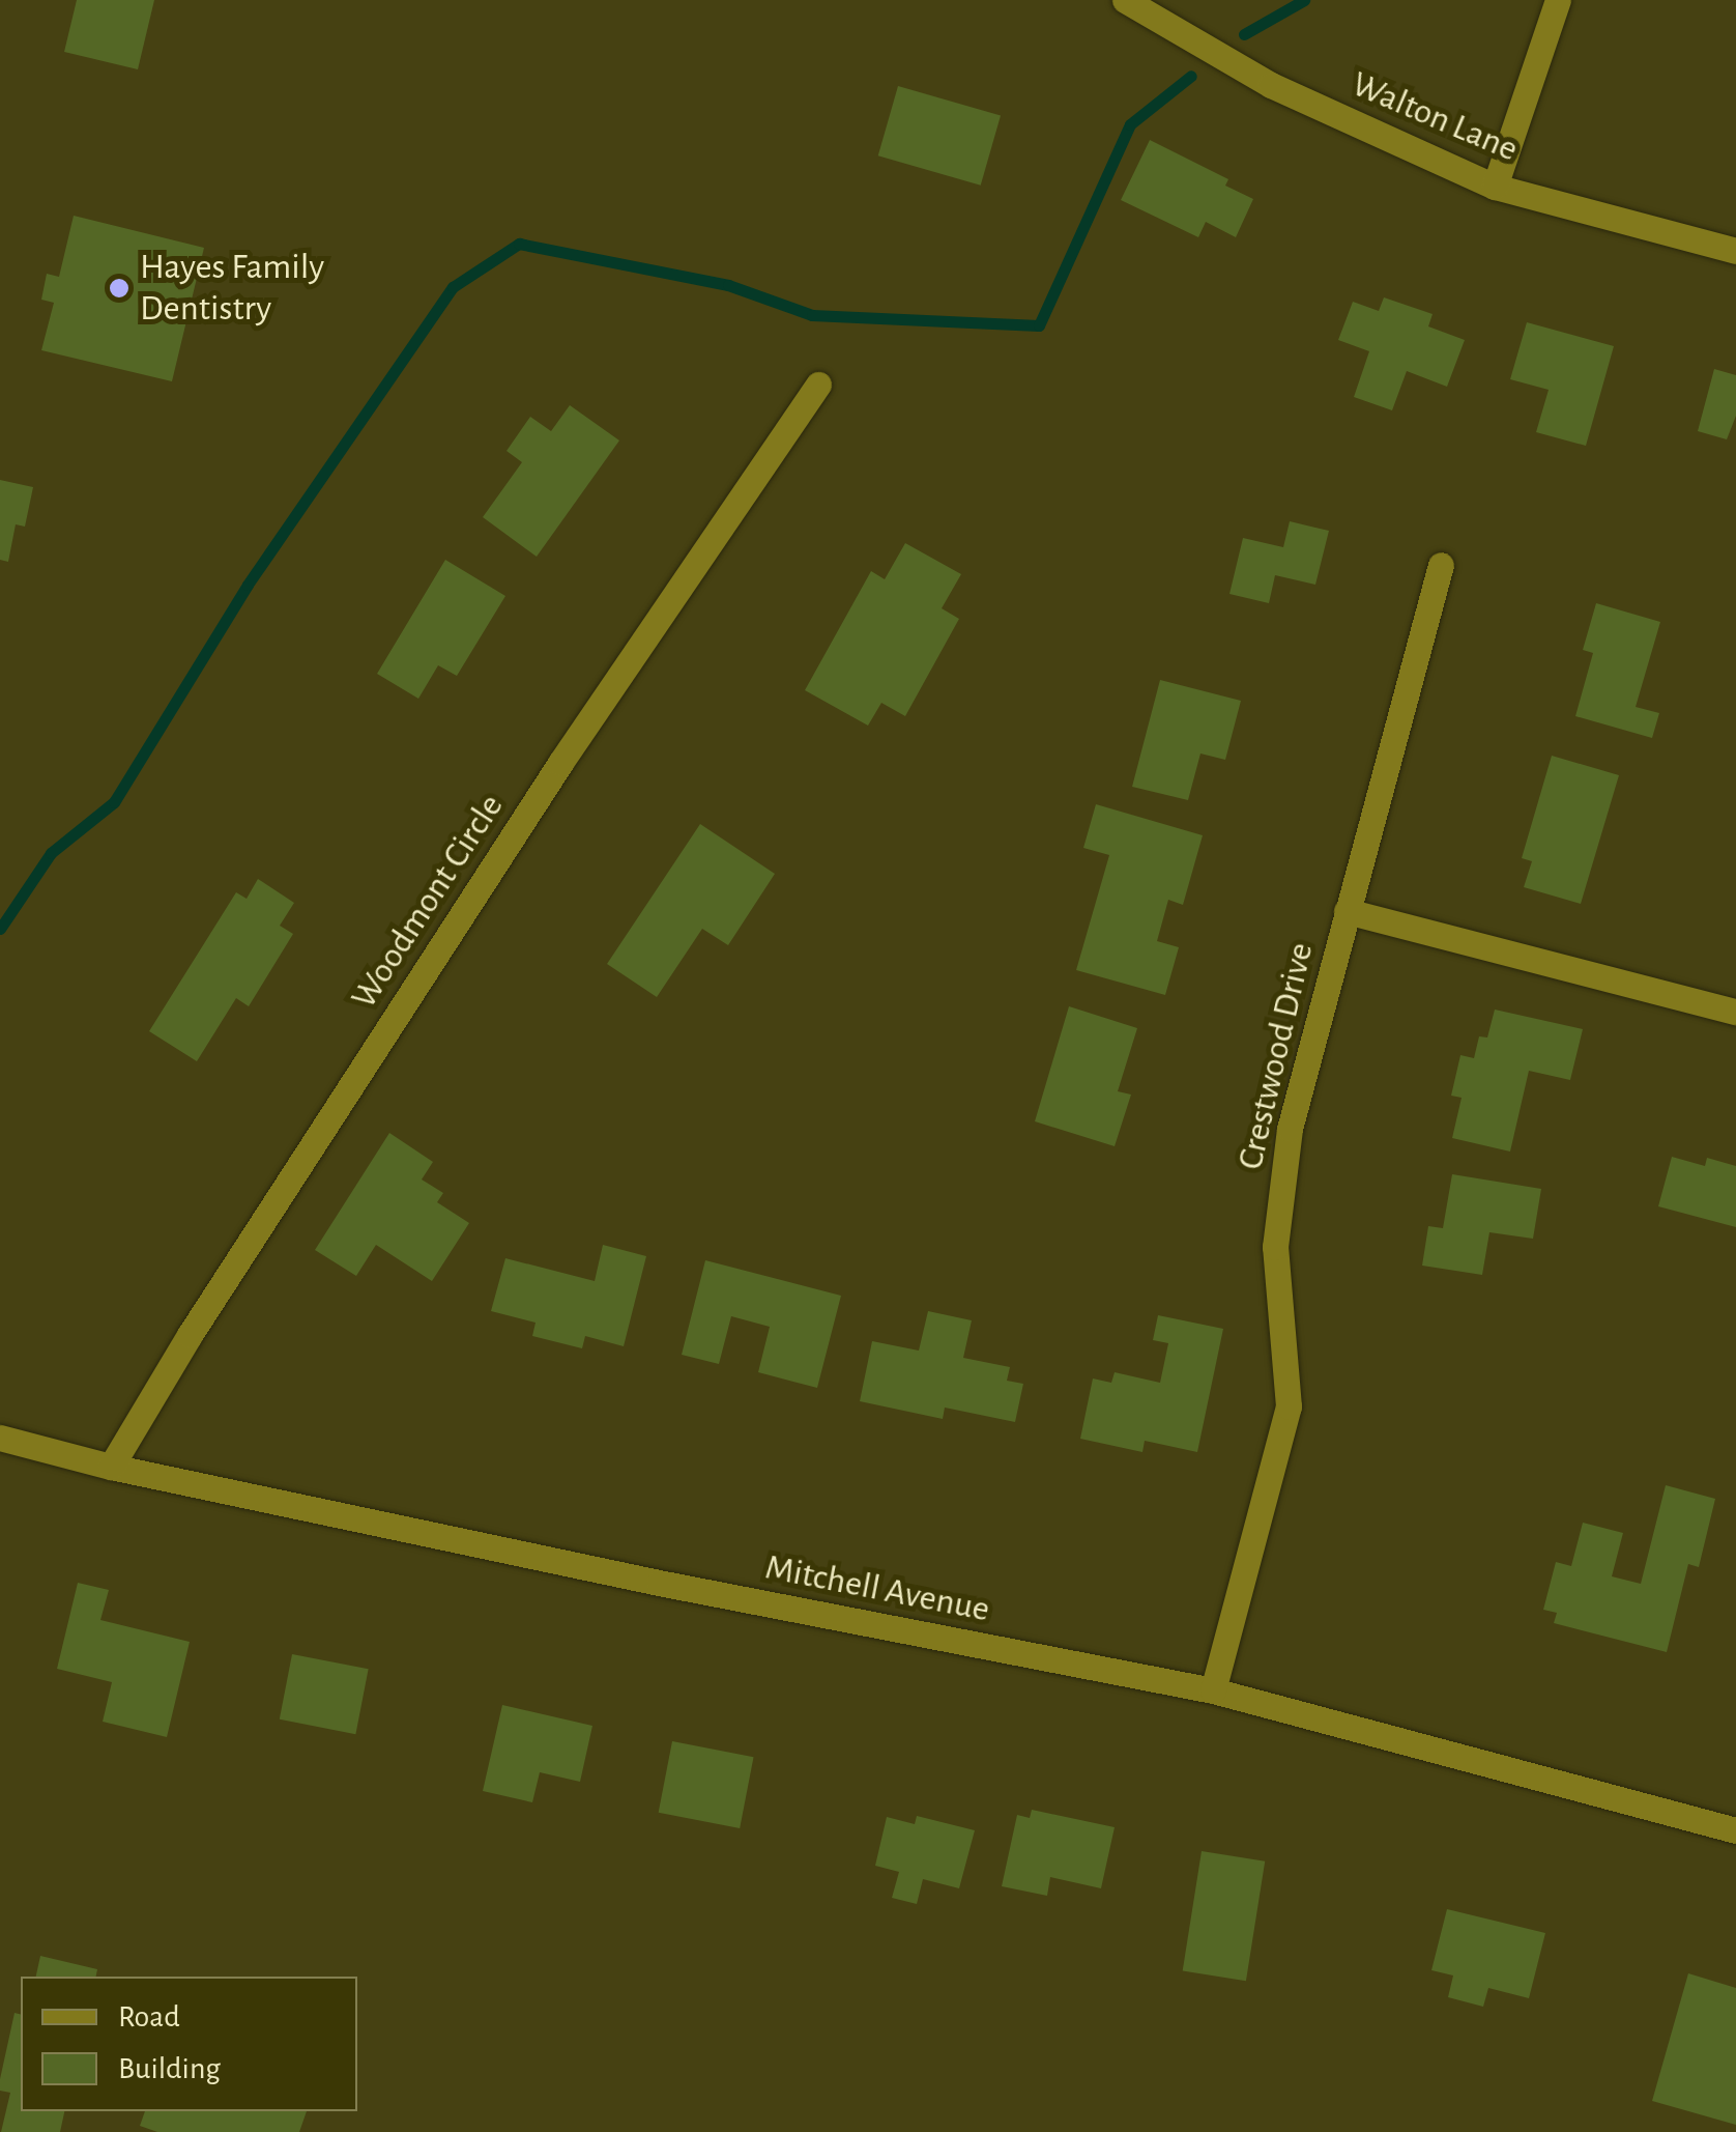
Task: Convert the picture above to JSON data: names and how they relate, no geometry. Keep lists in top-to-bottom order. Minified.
{"streets":{"street":["Walton Lane","Woodmont Circle","Crestwood Drive","Mitchell Avenue"]},"crossings":[["Woodmont Circle","Mitchell Avenue"],["Crestwood Drive","Mitchell Avenue"]],"places":["Hayes Family Dentistry"],"legend":["Road","Building"]}
